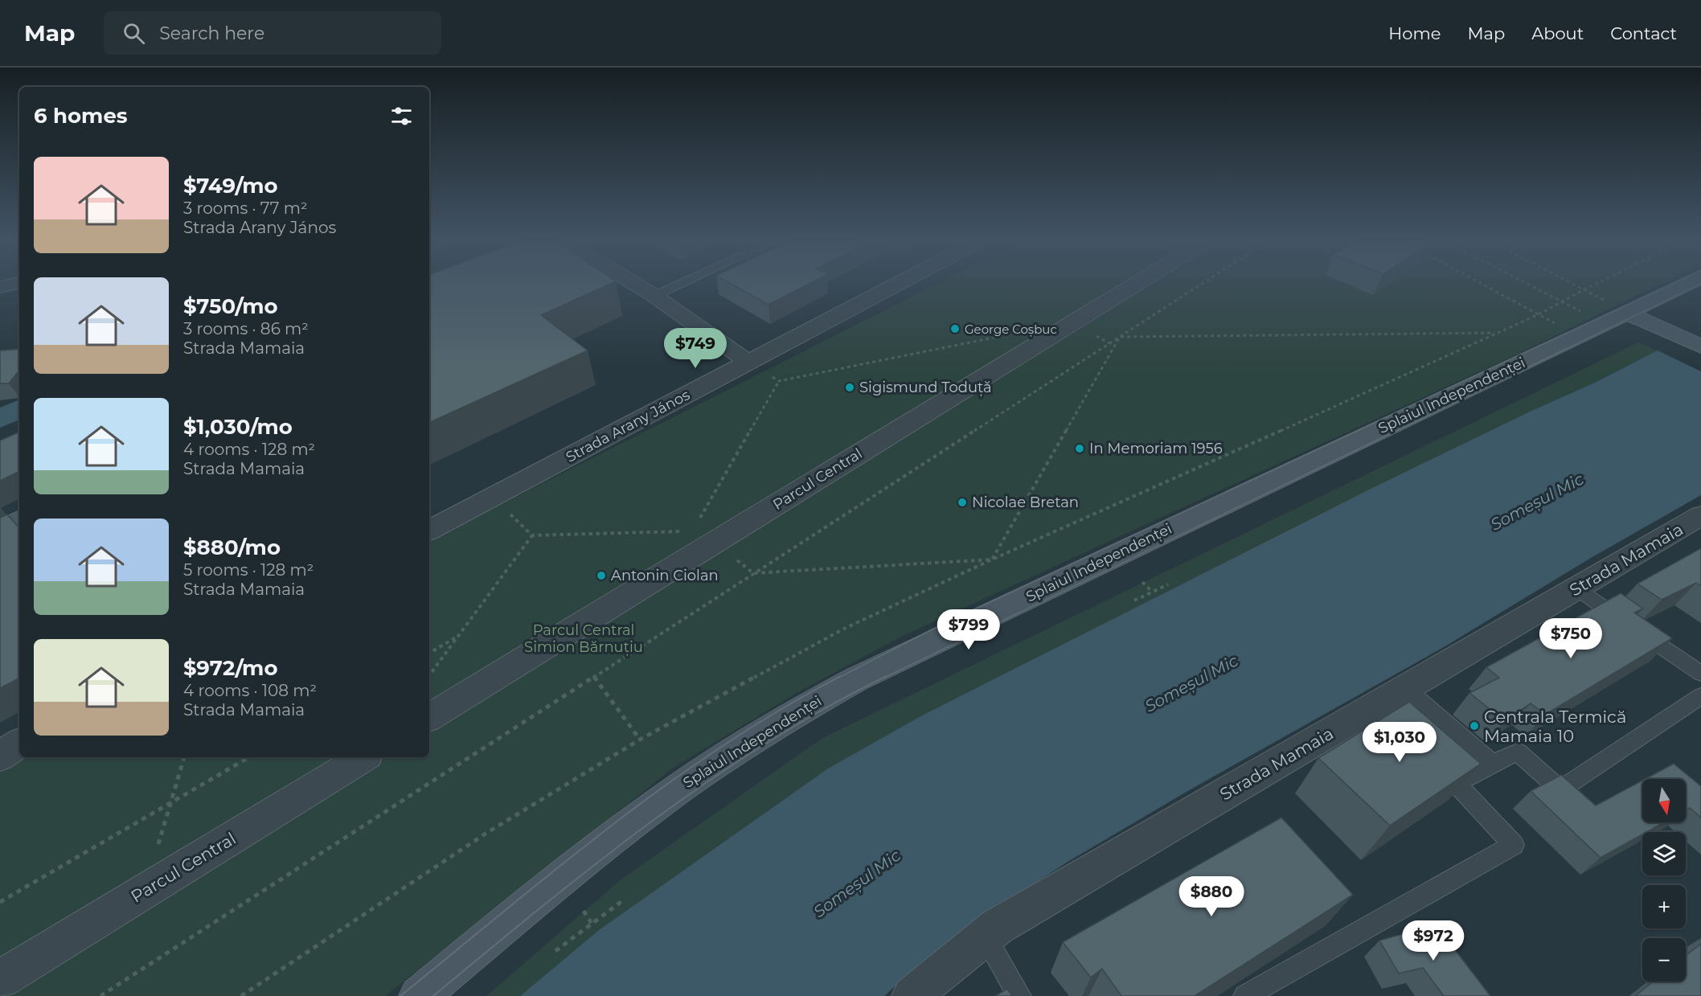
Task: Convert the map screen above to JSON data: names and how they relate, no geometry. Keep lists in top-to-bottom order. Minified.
{"streets":{"main road":["Splaiul Independenței"],"street":["Strada Arany János","Parcul Central","Strada Mamaia"]},"water":["Someșul Mic"],"parks":["Parcul Central Simion Bărnuțiu"],"places":["George Coșbuc","Sigismund Toduță","In Memoriam 1956","Nicolae Bretan","Antonin Ciolan","Centrala Termică Mamaia 10"],"north":"bottom","page":{"header":"Map","search":"Search here","nav":["Home","Map","About","Contact"],"heading":"6 homes","list":[{"name":"$749/mo","note":"3 rooms · 77 m² · Strada Arany János"},{"name":"$750/mo","note":"3 rooms · 86 m² · Strada Mamaia"},{"name":"$1,030/mo","note":"4 rooms · 128 m² · Strada Mamaia"},{"name":"$880/mo","note":"5 rooms · 128 m² · Strada Mamaia"},{"name":"$972/mo","note":"4 rooms · 108 m² · Strada Mamaia"}],"price":["$749","$799","$750","$1,030","$880","$972"],"map_buttons":["+","−"]}}
